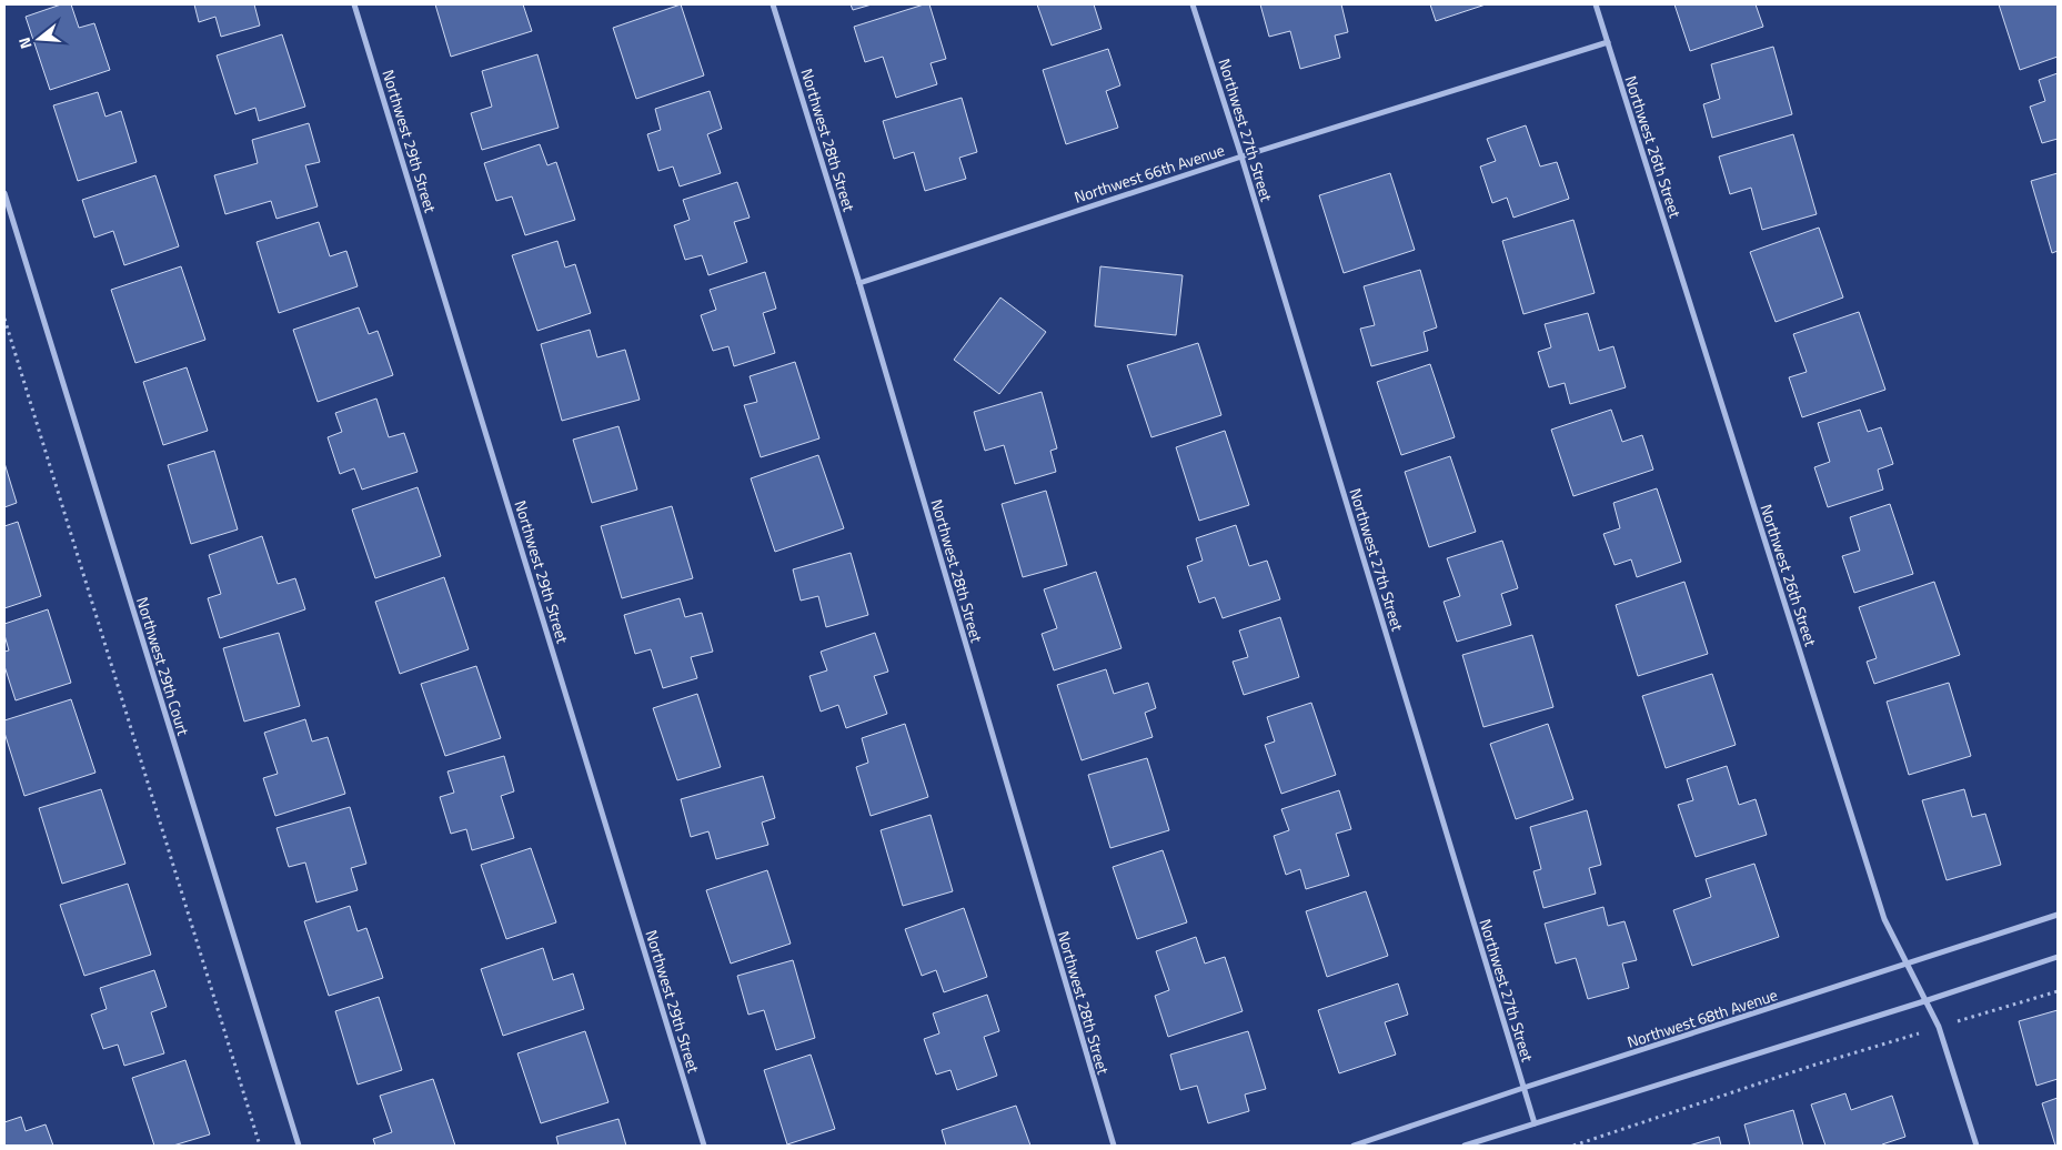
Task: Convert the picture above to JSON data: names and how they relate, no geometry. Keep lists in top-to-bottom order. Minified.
{"streets":{"street":["Northwest 27th Street","Northwest 28th Street","Northwest 29th Street","Northwest 26th Street","Northwest 66th Avenue","Northwest 29th Court","Northwest 68th Avenue"]},"crossings":[["Northwest 27th Street","Northwest 66th Avenue"],["Northwest 27th Street","Northwest 68th Avenue"],["Northwest 28th Street","Northwest 66th Avenue"],["Northwest 26th Street","Northwest 66th Avenue"],["Northwest 26th Street","Northwest 68th Avenue"]],"north":"left"}
